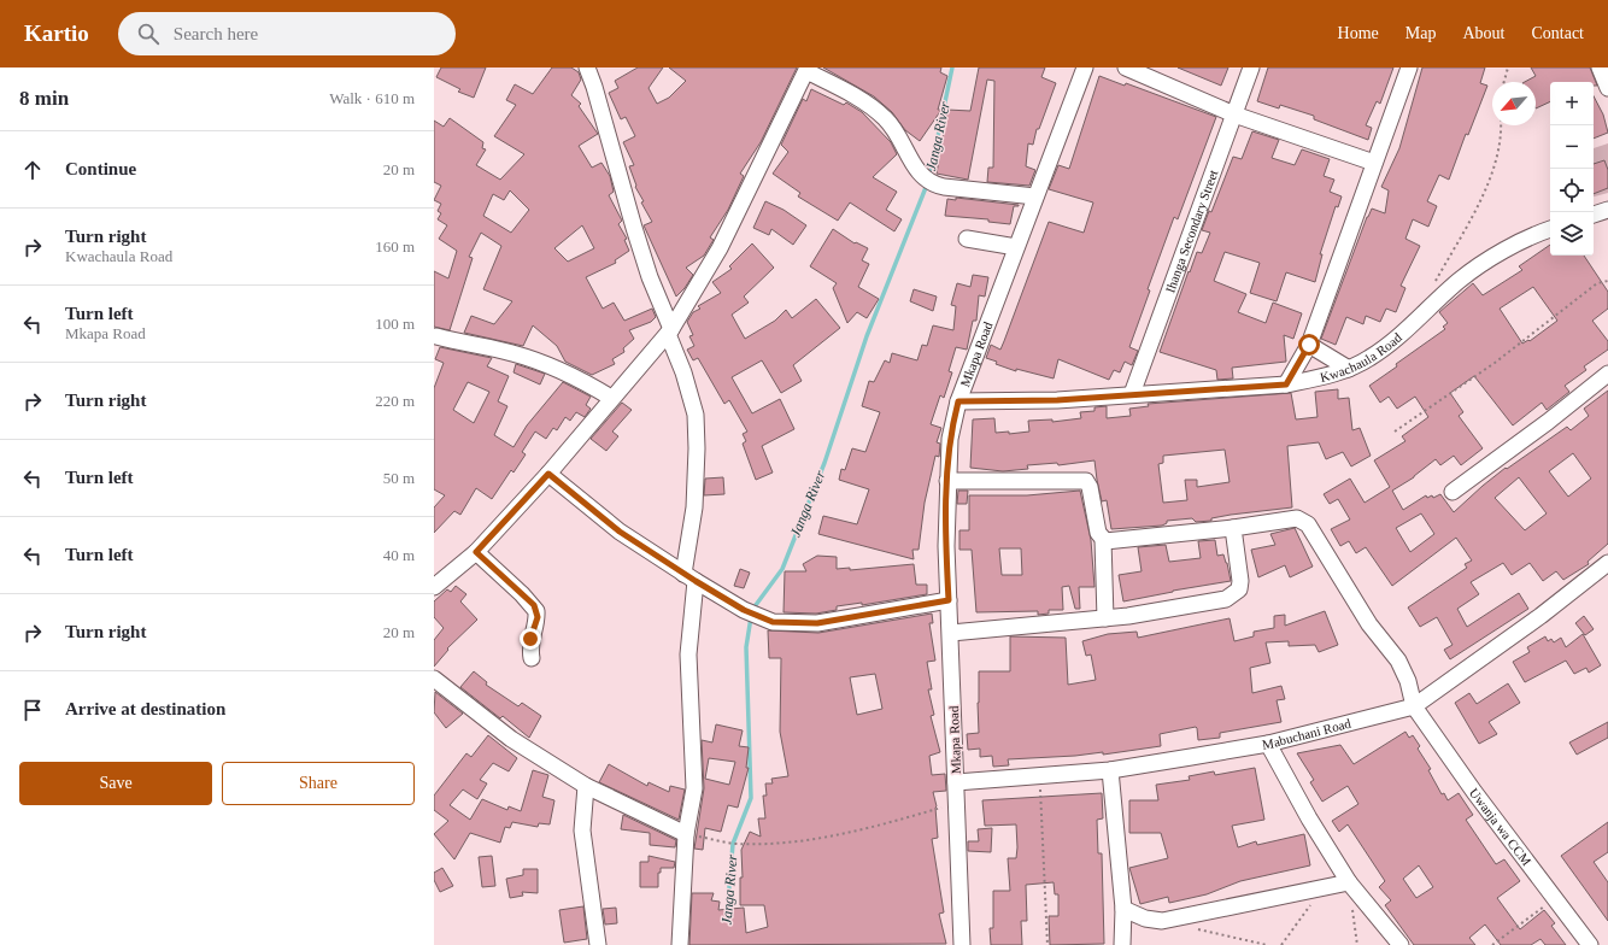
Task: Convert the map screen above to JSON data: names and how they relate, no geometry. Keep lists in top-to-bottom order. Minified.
{"streets":{"street":["Ihanga Secondary Street","Mkapa Road","Kwachaula Road","Mabuchani Road","Uwanja wa CCM"]},"crossings":[["Ihanga Secondary Street","Kwachaula Road"],["Mkapa Road","Kwachaula Road"],["Mkapa Road","Mabuchani Road"],["Mabuchani Road","Uwanja wa CCM"]],"water":["Janga River"],"north":"bottom left","page":{"header":"Kartio","search":"Search here","nav":["Home","Map","About","Contact"],"heading":["8 min","Walk · 610 m"],"map_buttons":["+","−"],"list":[["Continue","20 m"],["Turn right","Kwachaula Road","160 m"],["Turn left","Mkapa Road","100 m"],["Turn right","220 m"],["Turn left","50 m"],["Turn left","40 m"],["Turn right","20 m"],"Arrive at destination"],"buttons":["Save","Share"]}}
